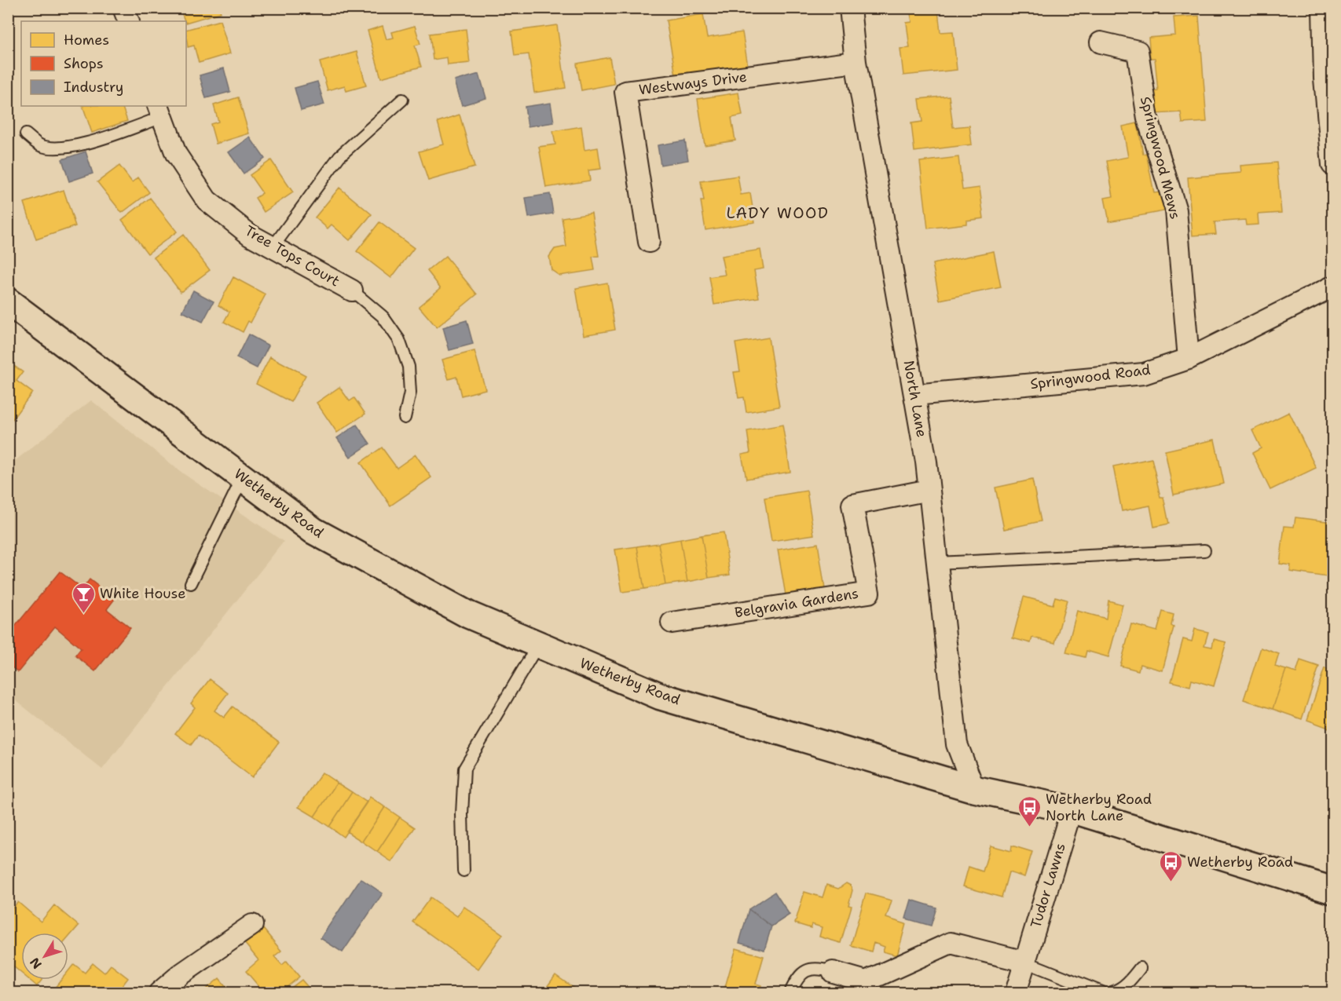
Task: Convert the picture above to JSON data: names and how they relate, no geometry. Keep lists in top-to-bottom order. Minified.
{"streets":{"street":["Westways Drive","Springwood Mews","Tree Tops Court","Springwood Road","North Lane","Wetherby Road","Belgravia Gardens","Tudor Lawns"]},"crossings":[["Westways Drive","North Lane"],["Springwood Mews","Springwood Road"],["Springwood Road","North Lane"],["North Lane","Wetherby Road"],["North Lane","Belgravia Gardens"],["Wetherby Road","Tudor Lawns"]],"districts":["LADY WOOD"],"places":{"bar":["White House"],"bus stop":["Wetherby Road North Lane","Wetherby Road"]},"legend":["Homes","Shops","Industry"],"north":"bottom left"}
